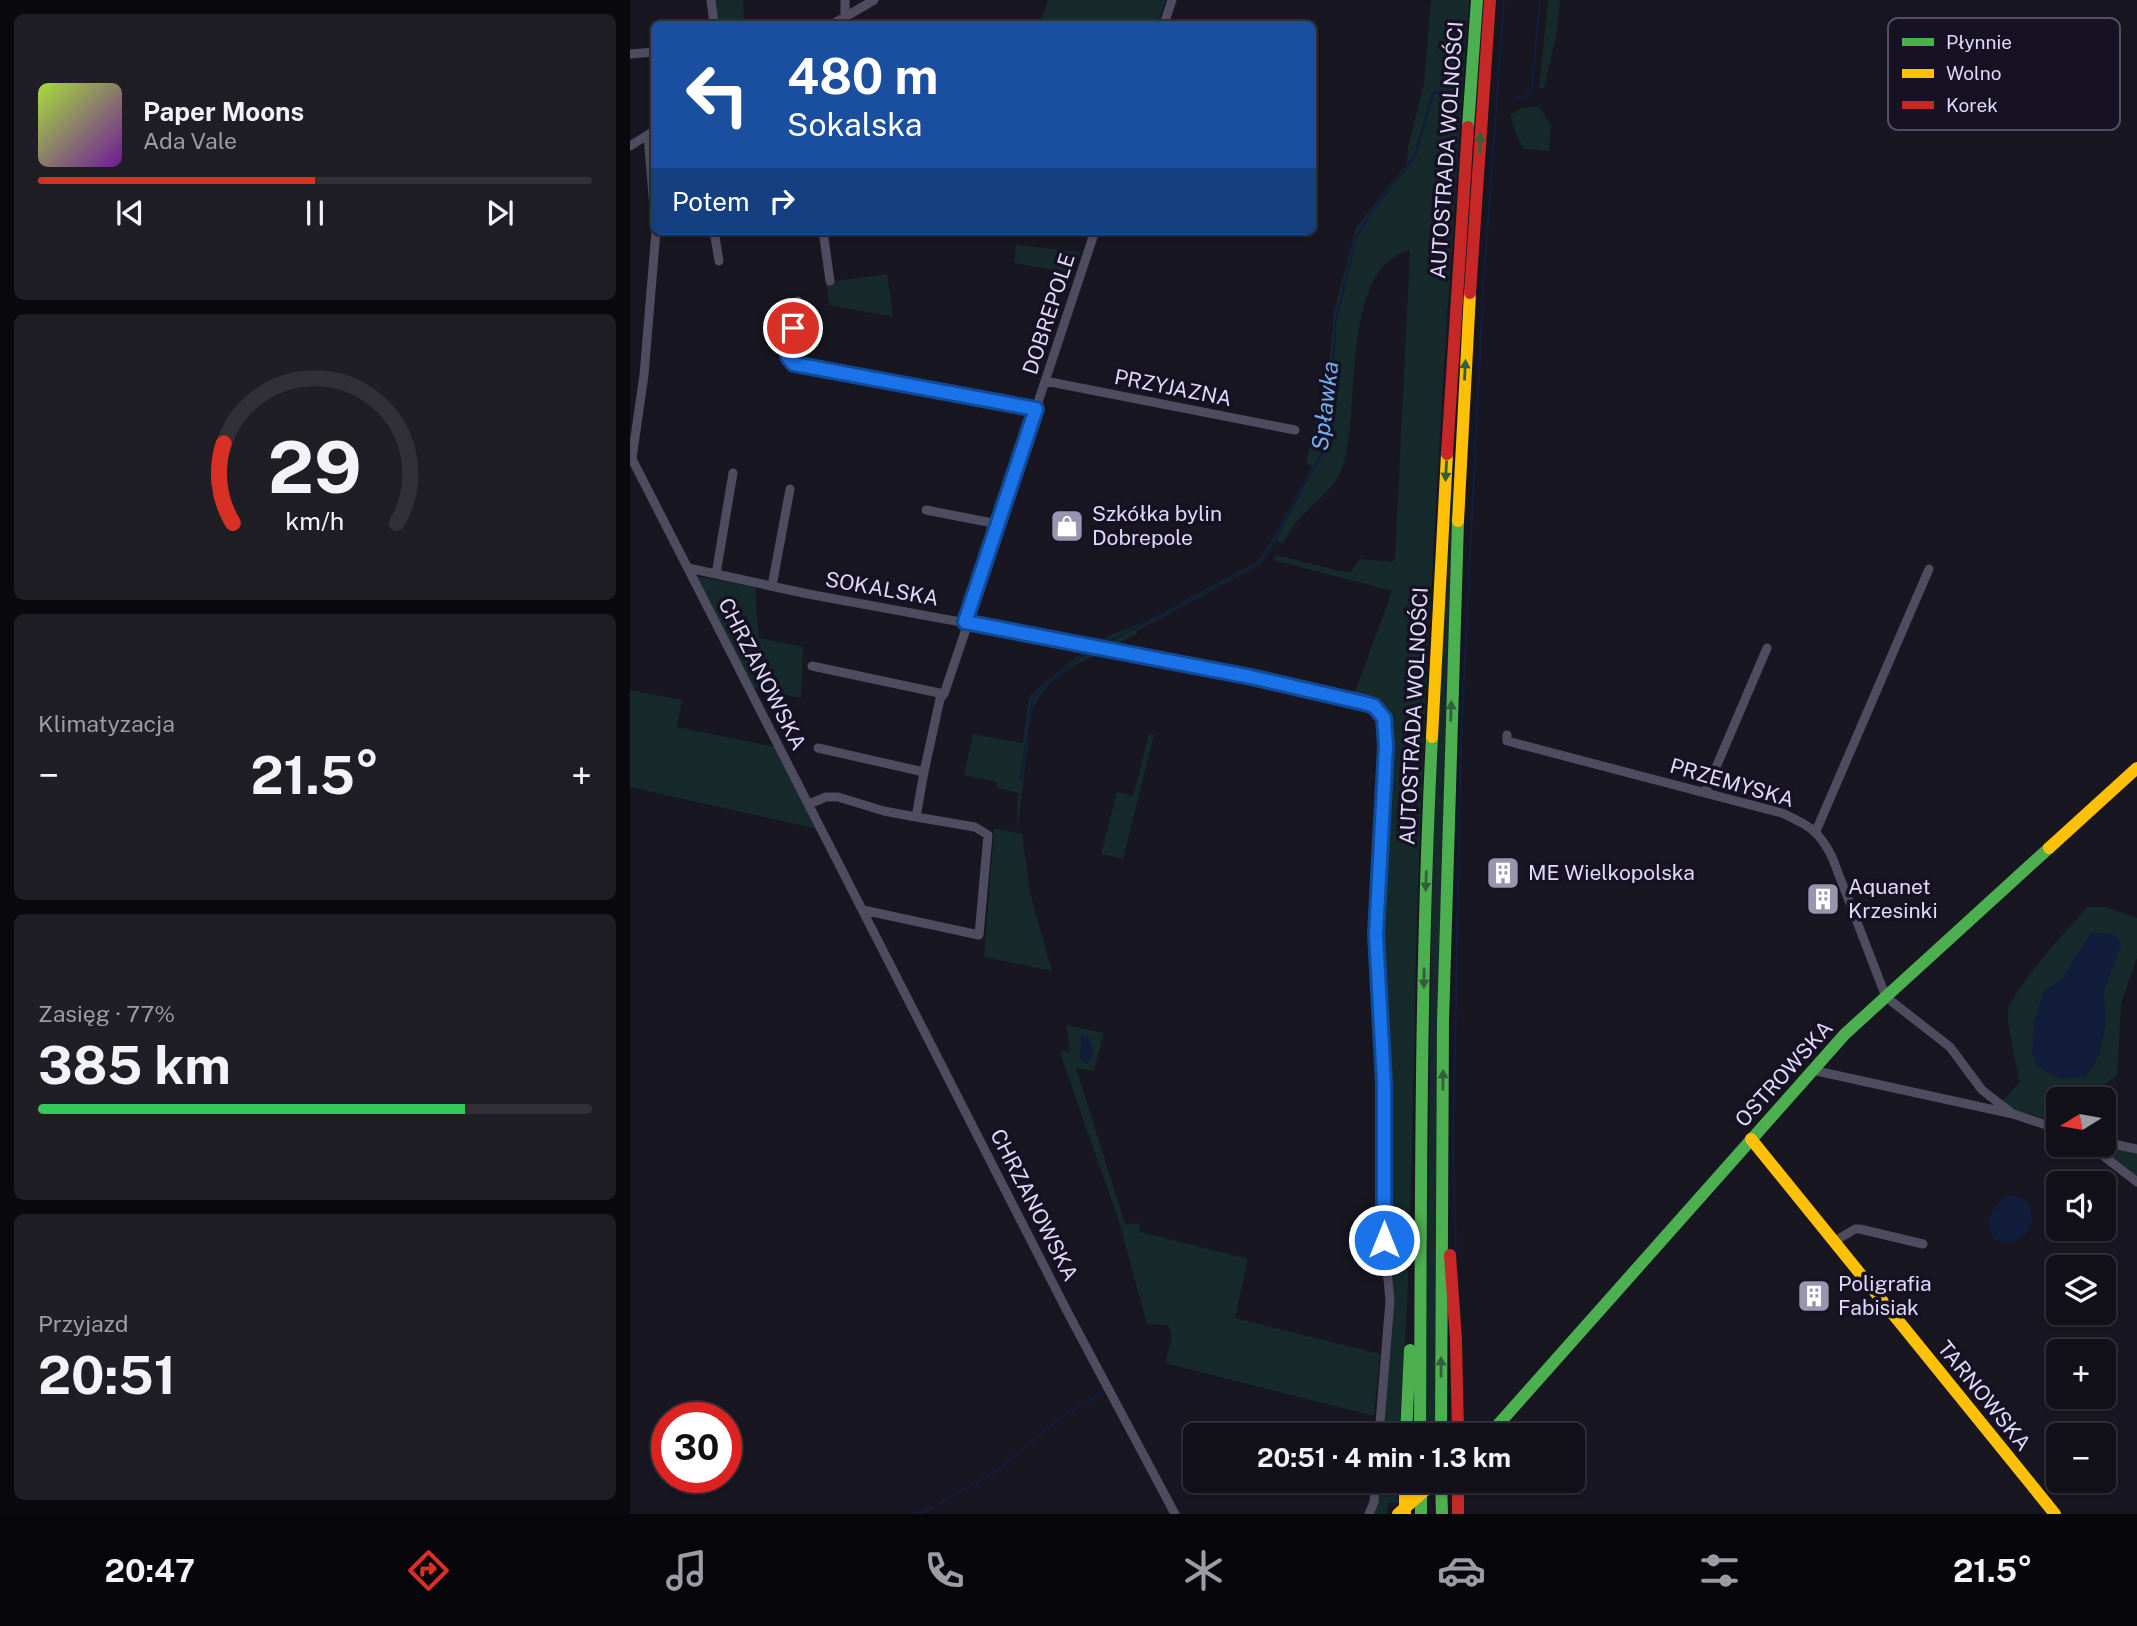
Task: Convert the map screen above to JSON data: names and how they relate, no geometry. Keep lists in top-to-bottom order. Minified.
{"streets":{"main road":["AUTOSTRADA WOLNOŚCI","OSTROWSKA","TARNOWSKA"],"street":["DOBREPOLE","PRZYJAZNA","SOKALSKA","CHRZANOWSKA","PRZEMYSKA"]},"crossings":[["DOBREPOLE","PRZYJAZNA"],["DOBREPOLE","SOKALSKA"],["SOKALSKA","CHRZANOWSKA"],["PRZEMYSKA","OSTROWSKA"],["OSTROWSKA","TARNOWSKA"]],"water":["Spławka"],"places":{"shop":["Szkółka bylin Dobrepole"],"building":["ME Wielkopolska","Aquanet Krzesinki","Poligrafia Fabisiak"]},"legend":["Płynnie","Wolno","Korek"],"north":"left","page":{"turn":["480 m","Sokalska"],"song":["Paper Moons","Ada Vale"],"then":"Potem","tile":["Klimatyzacja",["Zasięg · 77%","385 km"],["Przyjazd","20:51"]],"heat":["−","21.5°","+"],"map_buttons":["+","−"],"limit":"30","trip":"20:51 · 4 min · 1.3 km","tabs":["20:47","21.5°"],"gauge":["29","km/h"]}}
